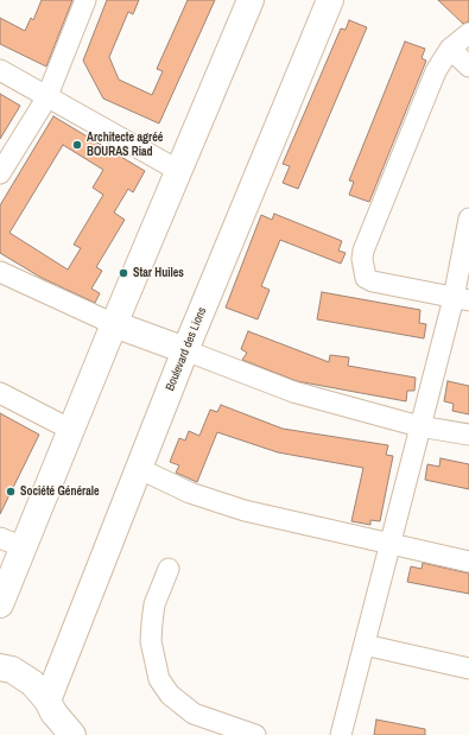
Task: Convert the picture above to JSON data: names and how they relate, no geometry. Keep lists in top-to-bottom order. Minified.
{"streets":{"main road":["Boulevard des Lions"]},"places":["Architecte agréé BOURAS Riad","Star Huiles","Société Générale"]}
